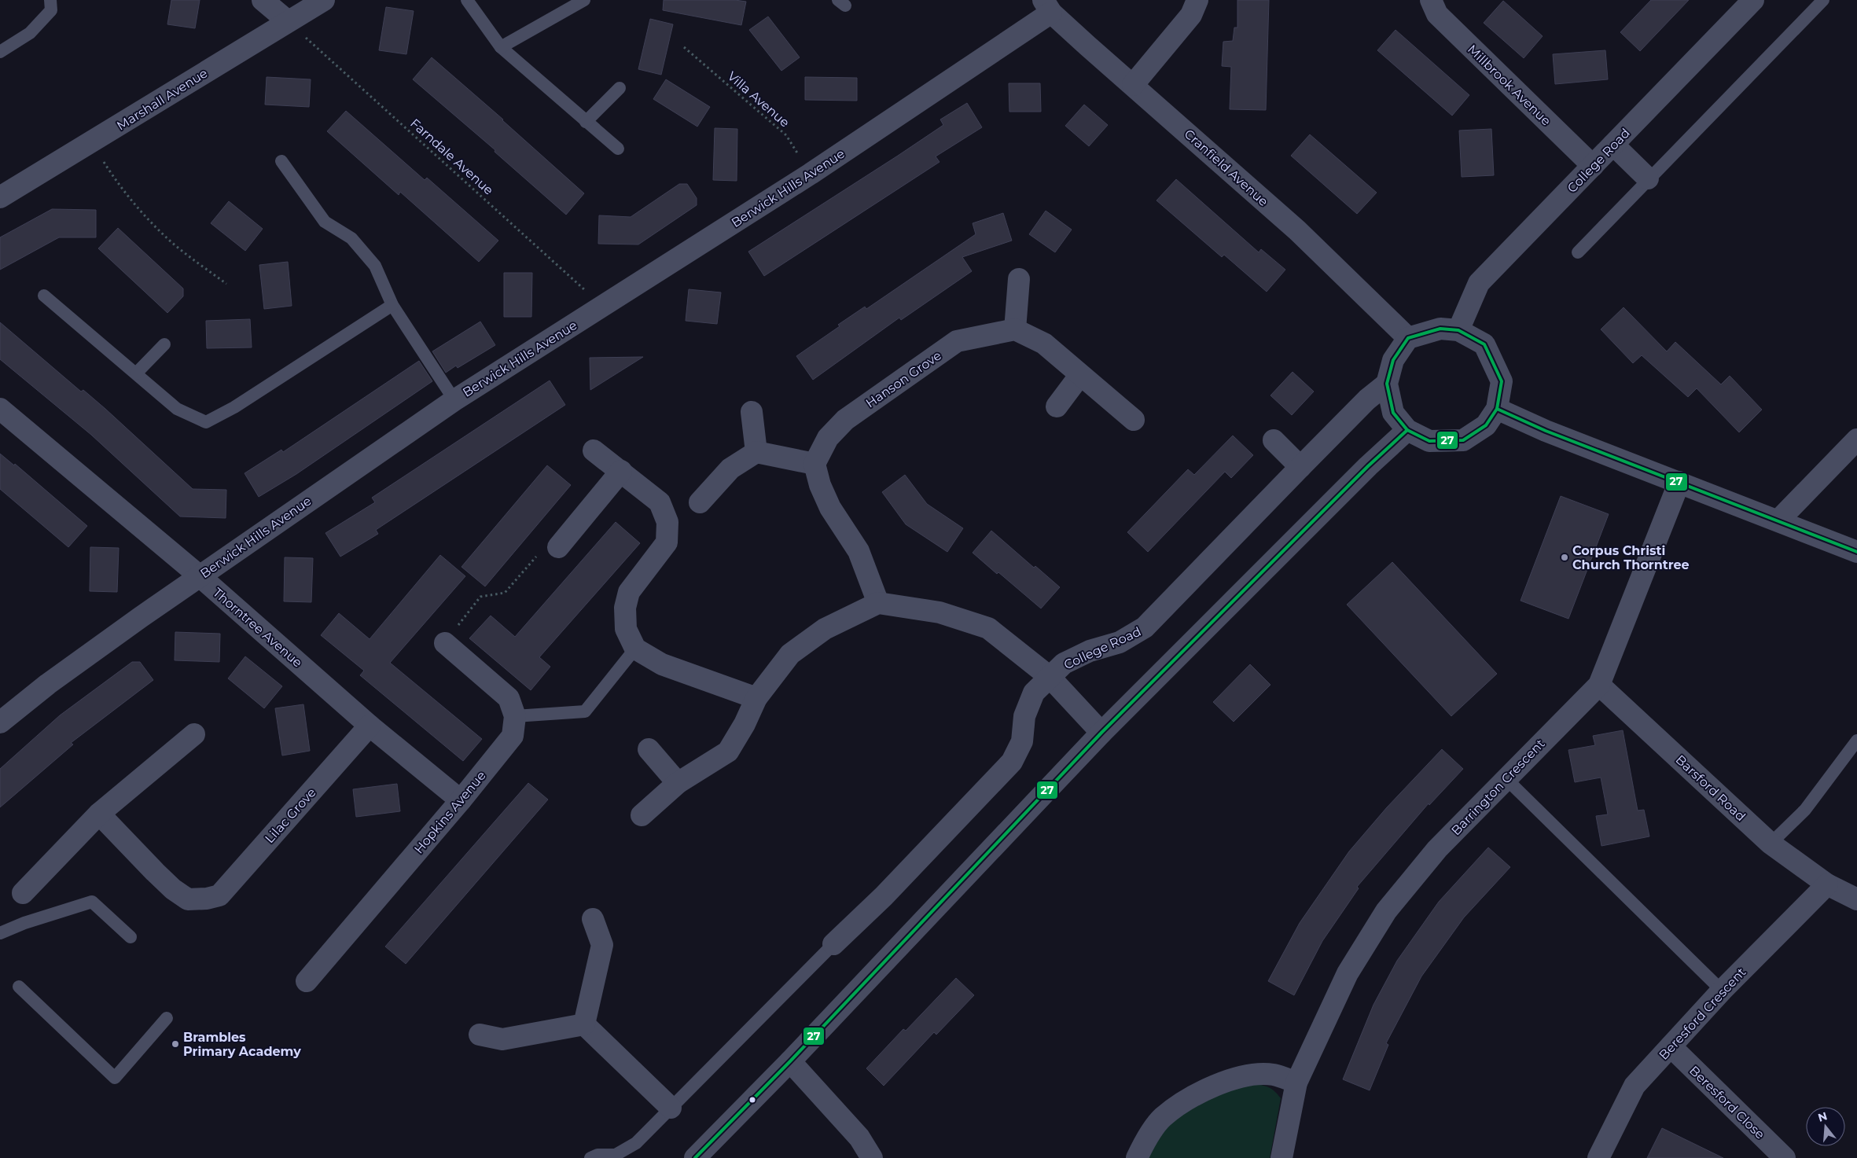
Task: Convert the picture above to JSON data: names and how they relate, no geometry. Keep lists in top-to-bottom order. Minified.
{"streets":{"street":["Millbrook Avenue","Marshall Avenue","College Road","Cranfield Avenue","Berwick Hills Avenue","Hanson Grove","Thorntree Avenue","Barrington Crescent","Barsford Road","Hopkins Avenue","Lilac Grove","Beresford Crescent","Beresford Close"],"path":["Villa Avenue","Farndale Avenue"]},"crossings":[["Millbrook Avenue","College Road"],["Marshall Avenue","Farndale Avenue"],["Villa Avenue","Berwick Hills Avenue"],["Farndale Avenue","Berwick Hills Avenue"],["College Road","Cranfield Avenue"],["Cranfield Avenue","Berwick Hills Avenue"],["Berwick Hills Avenue","Thorntree Avenue"],["Thorntree Avenue","Hopkins Avenue"],["Thorntree Avenue","Lilac Grove"],["Barrington Crescent","Barsford Road"],["Barsford Road","Beresford Crescent"],["Beresford Crescent","Beresford Close"]],"places":["Corpus Christi Church Thorntree","Brambles Primary Academy"],"lines":["transit line 27"],"north":"top"}
